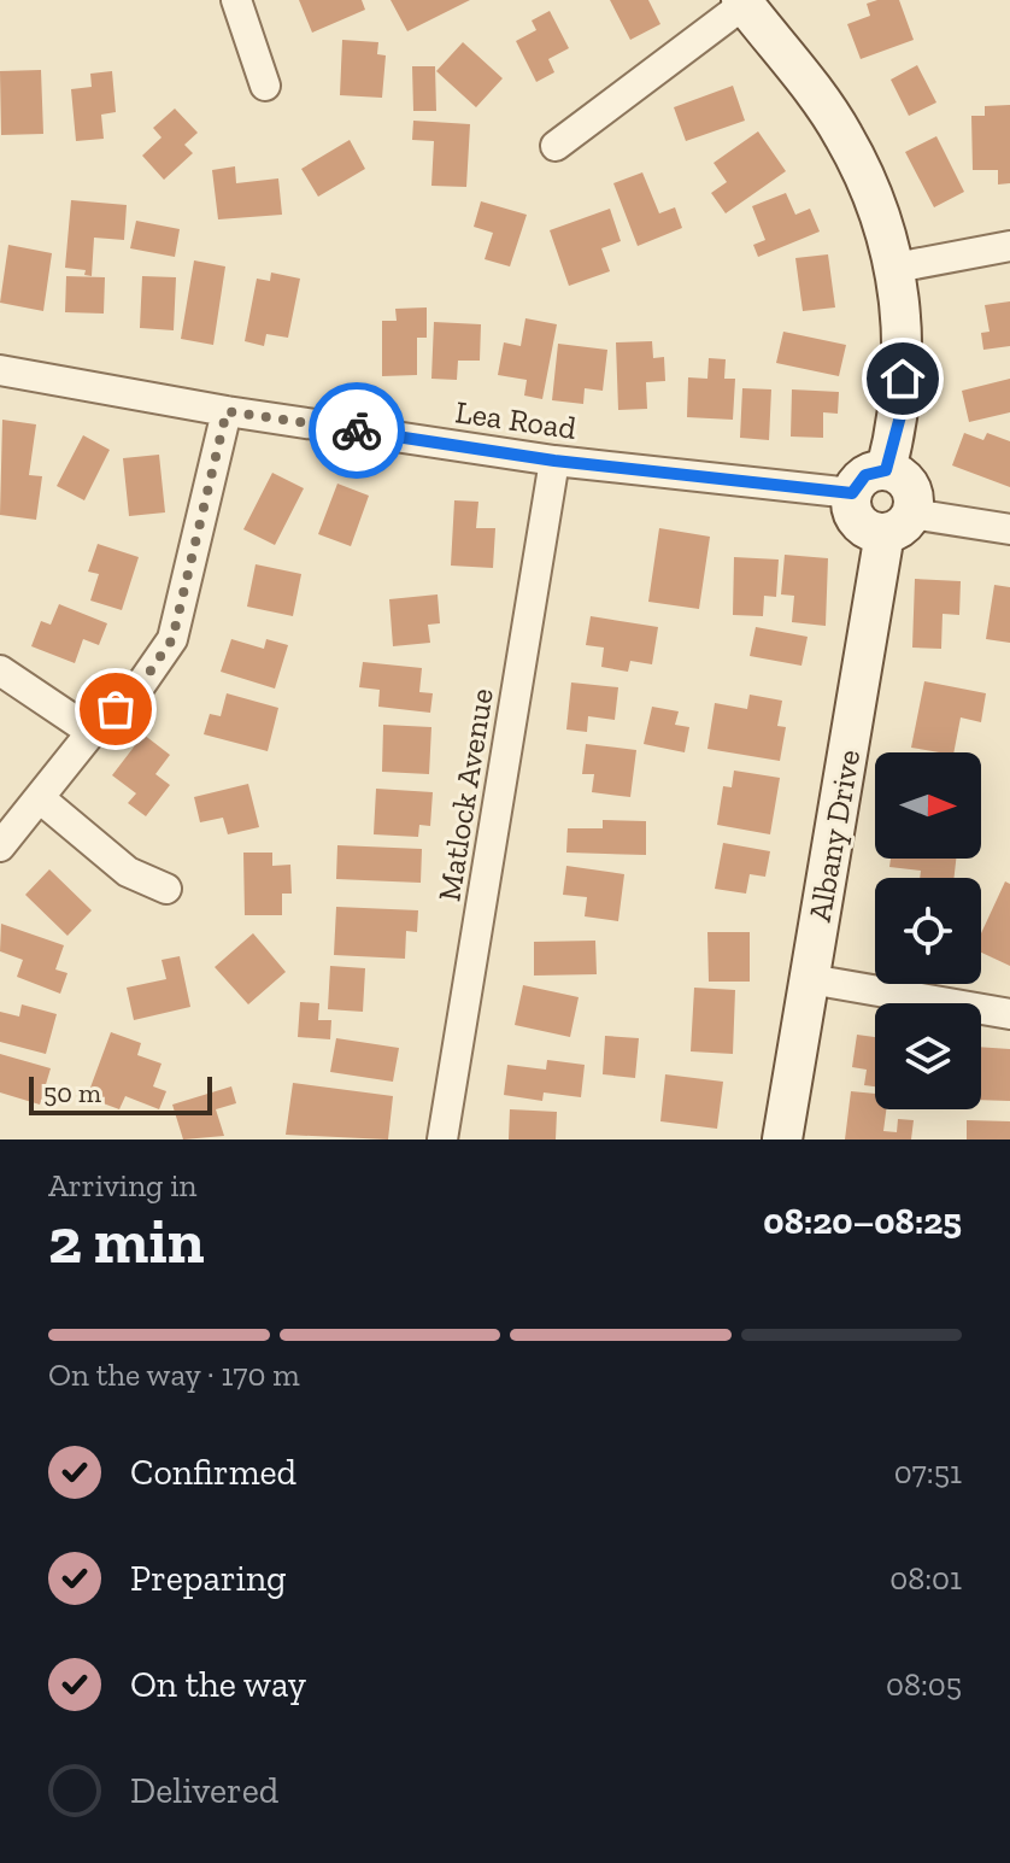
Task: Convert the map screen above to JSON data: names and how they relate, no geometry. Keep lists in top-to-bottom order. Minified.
{"streets":{"street":["Lea Road","Matlock Avenue","Albany Drive"]},"crossings":[["Lea Road","Matlock Avenue"],["Lea Road","Albany Drive"]],"scale_bar":"50 m","north":"right","page":{"scale":"50 m","heading":["2 min","Arriving in","08:20–08:25"],"bar":"On the way · 170 m","list":[["Confirmed","07:51"],["Preparing","08:01"],["On the way","08:05"],"Delivered"]}}
